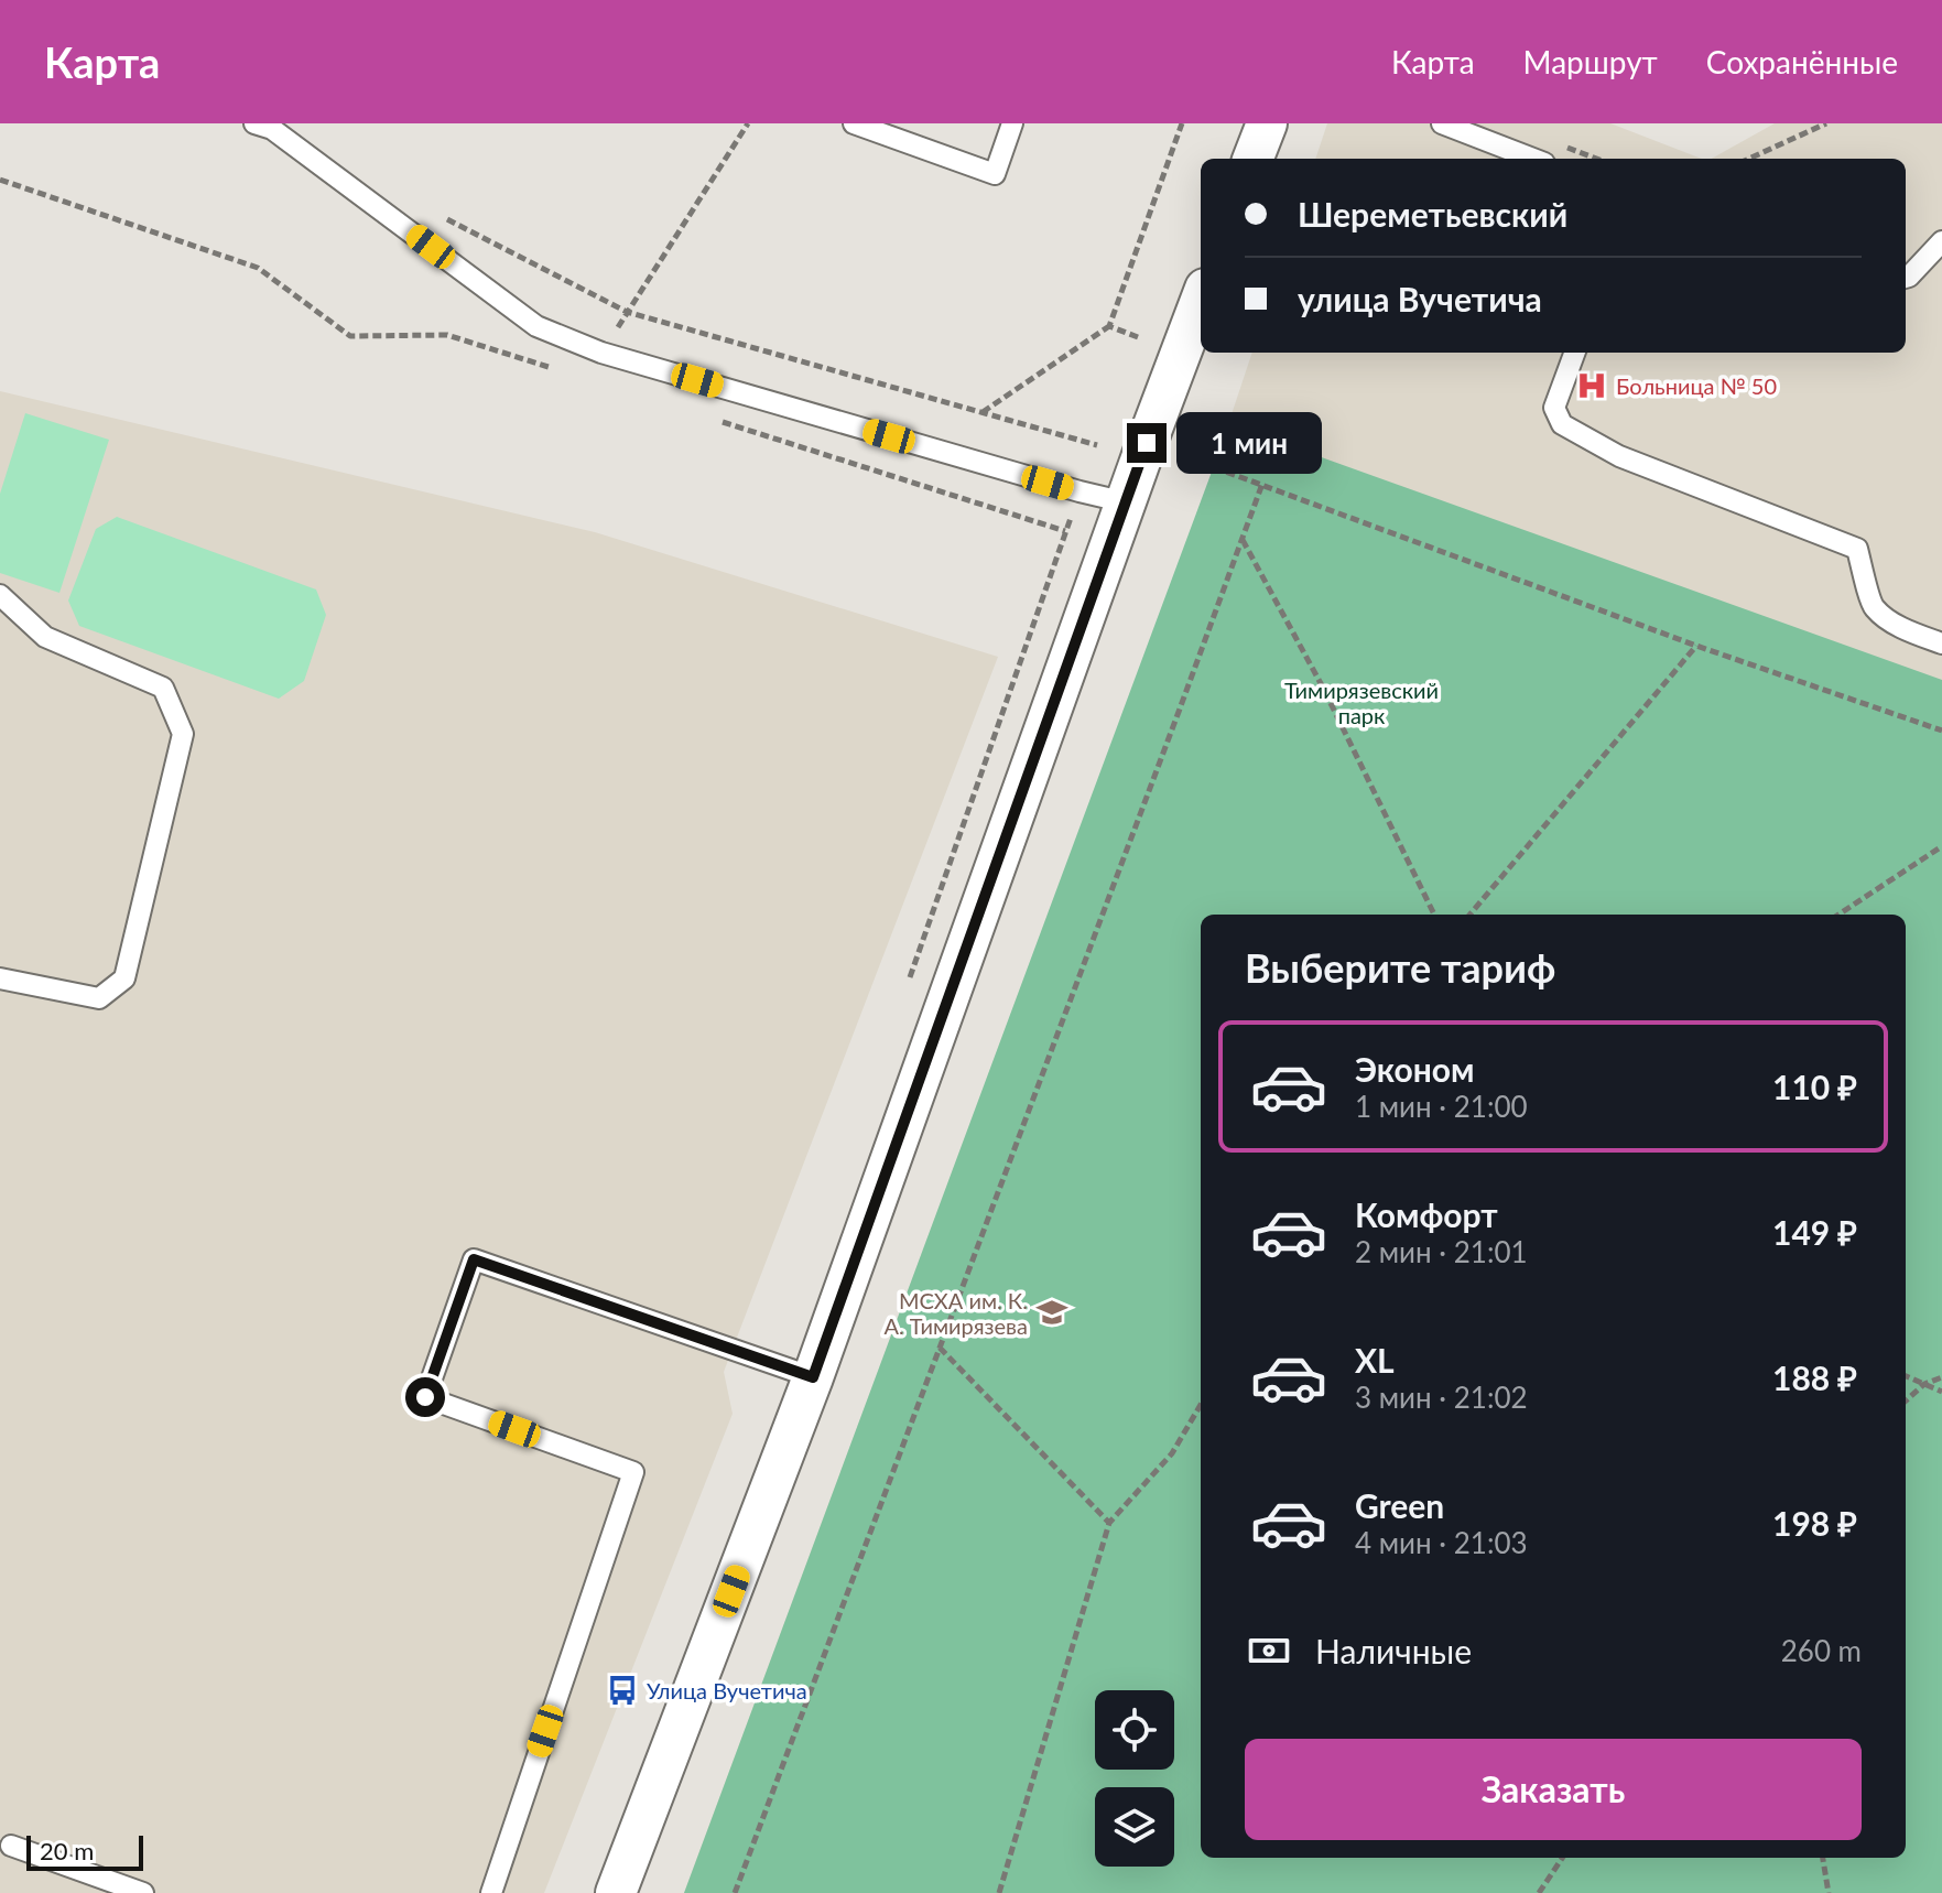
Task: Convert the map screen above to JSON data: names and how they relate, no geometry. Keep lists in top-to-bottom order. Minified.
{"parks":["Тимирязевский парк"],"places":{"hospital":["Больница № 50"],"school or university":["МСХА им. К. А. Тимирязева"],"bus stop":["Улица Вучетича"]},"scale_bar":"20 m","page":{"header":"Карта","nav":["Карта","Маршрут","Сохранённые"],"banner":["Шереметьевский","улица Вучетича"],"bubble":"1 мин","heading":"Выберите тариф","list":[{"name":"Эконом","note":"1 мин · 21:00","value":"110 ₽"},{"name":"Комфорт","note":"2 мин · 21:01","value":"149 ₽"},{"name":"XL","note":"3 мин · 21:02","value":"188 ₽"},{"name":"Green","note":"4 мин · 21:03","value":"198 ₽"}],"pay":["Наличные","260 m"],"buttons":"Заказать","scale":"20 m"}}
